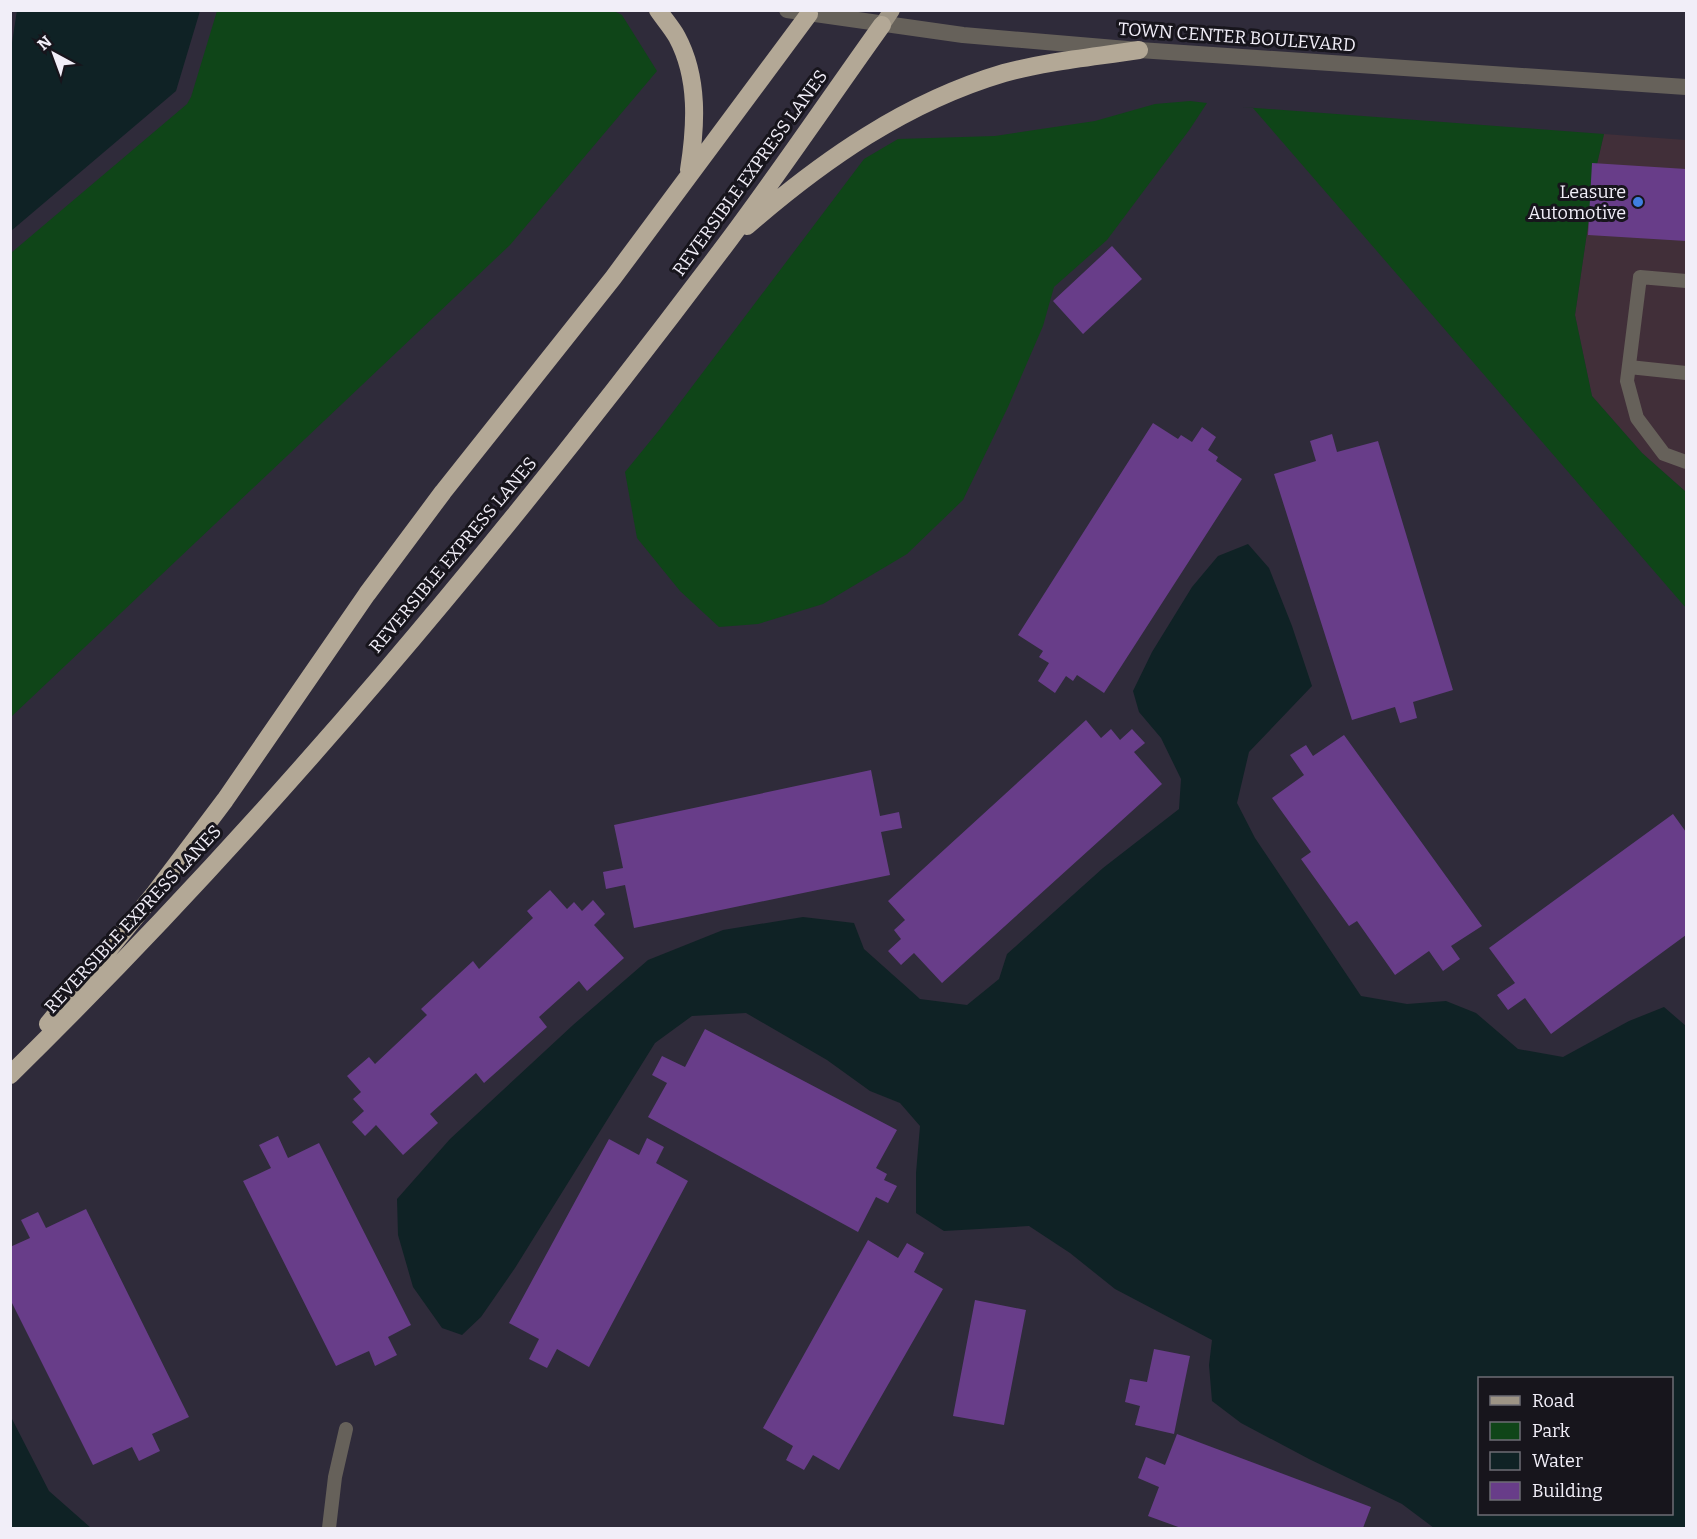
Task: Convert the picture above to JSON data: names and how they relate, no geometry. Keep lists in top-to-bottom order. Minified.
{"streets":{"highway":["REVERSIBLE EXPRESS LANES"],"street":["TOWN CENTER BOULEVARD"]},"crossings":[["TOWN CENTER BOULEVARD","REVERSIBLE EXPRESS LANES"]],"places":["Leasure Automotive"],"legend":["Road","Park","Water","Building"],"north":"top left"}
